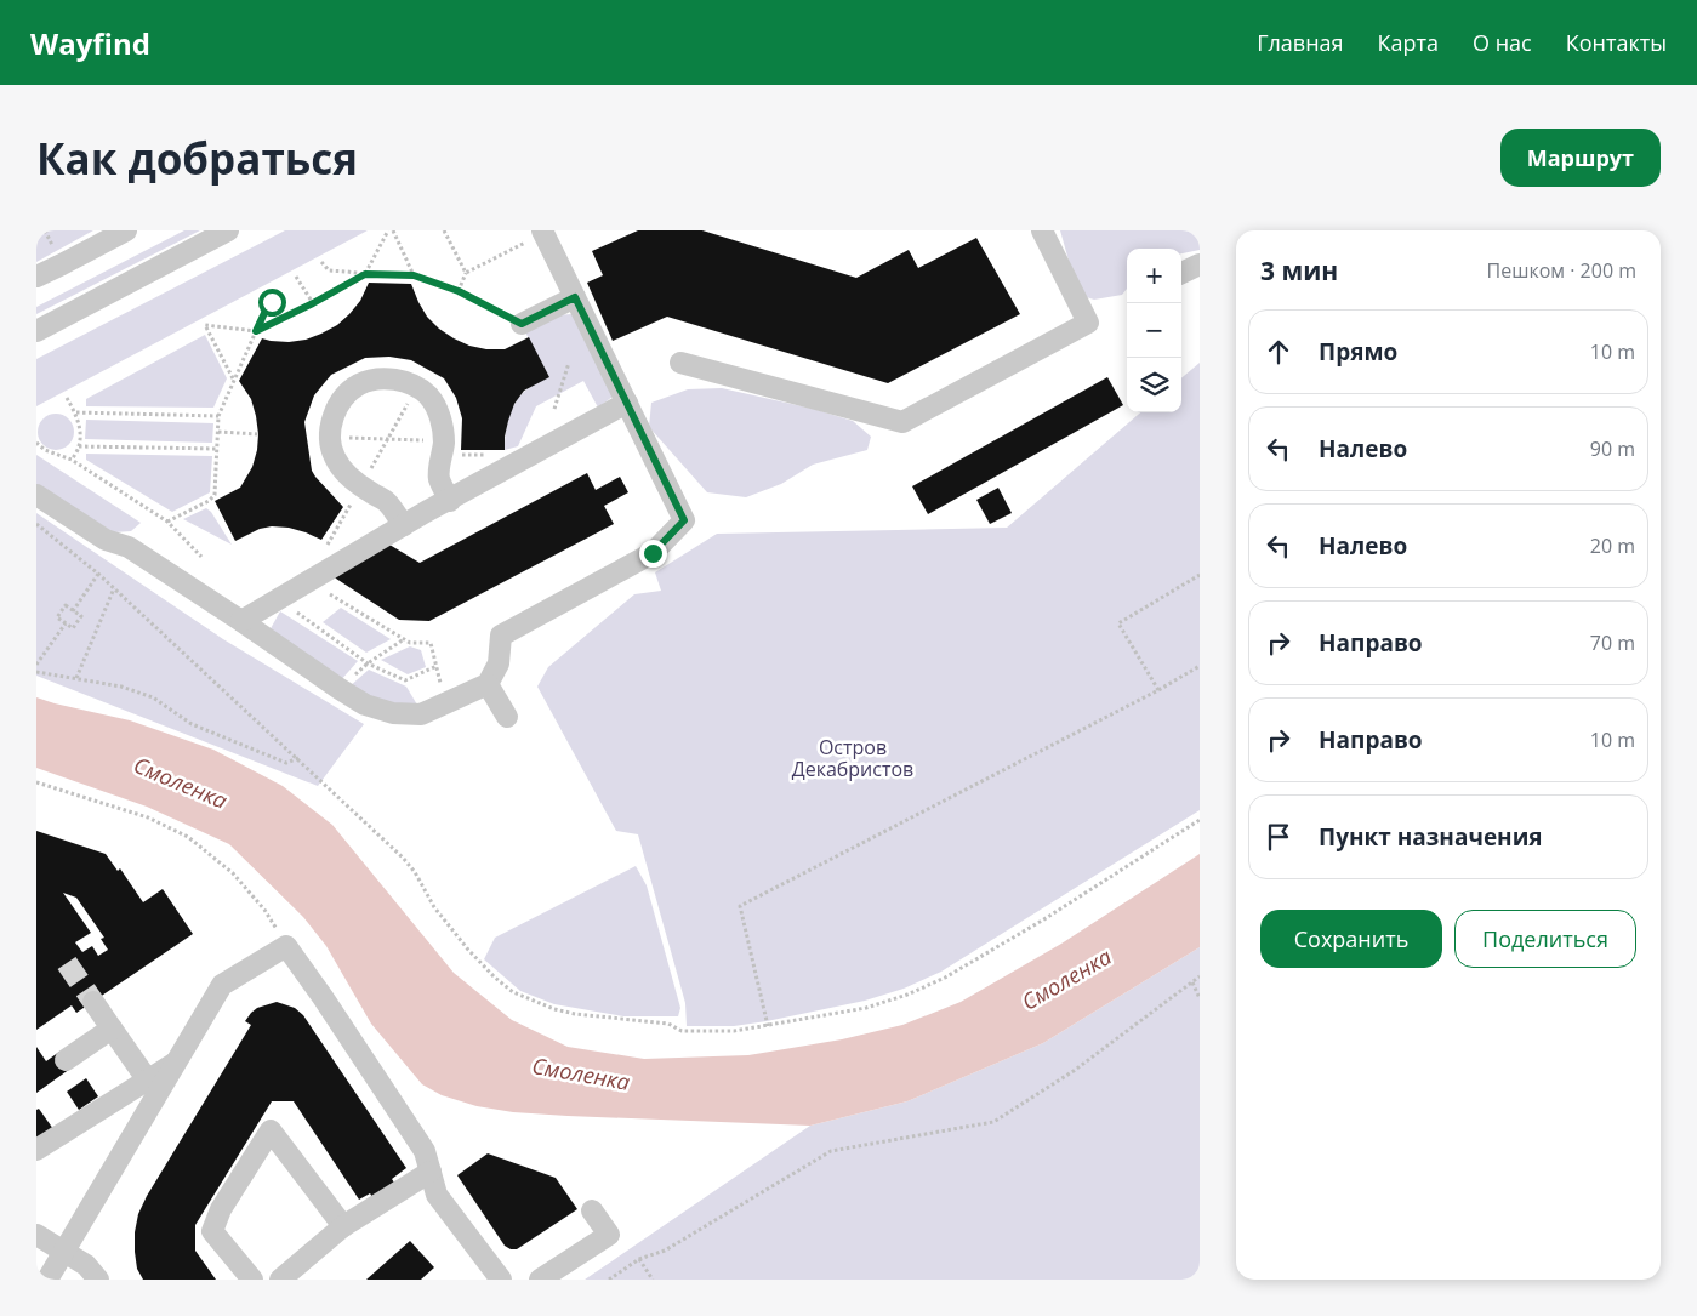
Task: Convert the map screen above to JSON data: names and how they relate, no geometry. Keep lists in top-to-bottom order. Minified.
{"water":["Смоленка"],"parks":["Остров Декабристов"],"page":{"header":"Wayfind","nav":["Главная","Карта","О нас","Контакты"],"buttons":["Маршрут",["Сохранить","Поделиться"]],"title":"Как добраться","heading":["3 мин","Пешком · 200 m"],"map_buttons":["+","−"],"list":[["Прямо","10 m"],["Налево","90 m"],["Налево","20 m"],["Направо","70 m"],["Направо","10 m"],"Пункт назначения"]}}
